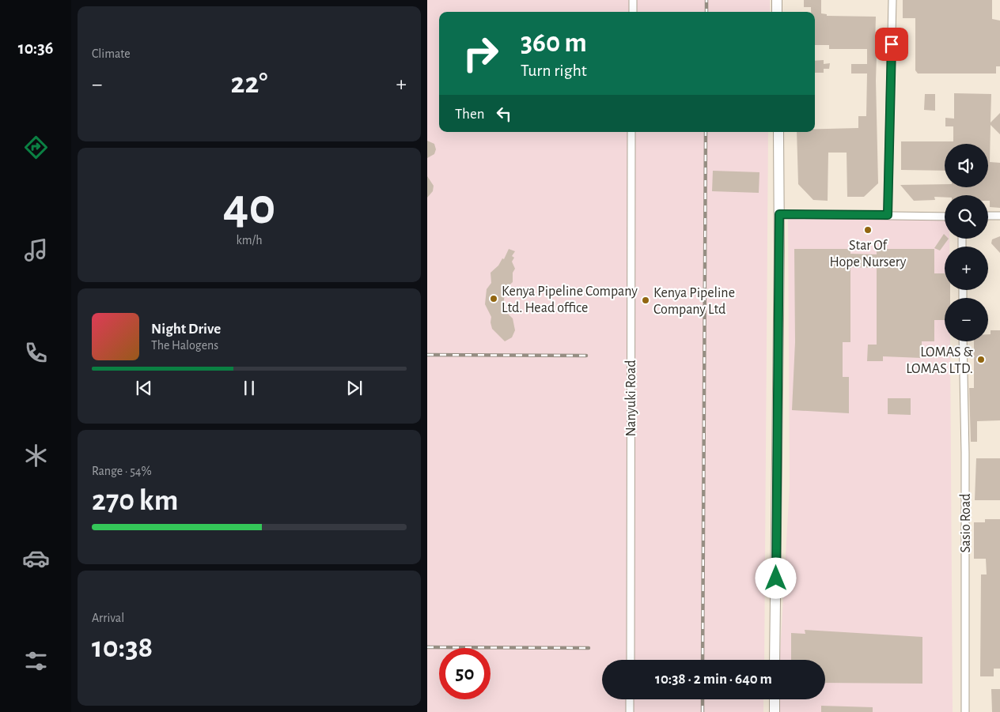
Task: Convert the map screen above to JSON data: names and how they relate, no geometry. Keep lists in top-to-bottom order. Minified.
{"streets":{"street":["Nanyuki Road","Sasio Road"]},"places":["Star Of Hope Nursery","Kenya Pipeline Company Ltd. Head office","Kenya Pipeline Company Ltd","LOMAS & LOMAS LTD."],"page":{"tabs":"10:36","tile":["Climate",["40","km/h"],["Range · 54%","270 km"],["Arrival","10:38"]],"turn":["360 m","Turn right"],"heat":["−","22°","+"],"then":"Then","map_buttons":["+","−"],"song":["Night Drive","The Halogens"],"limit":"50","trip":"10:38 · 2 min · 640 m"}}
